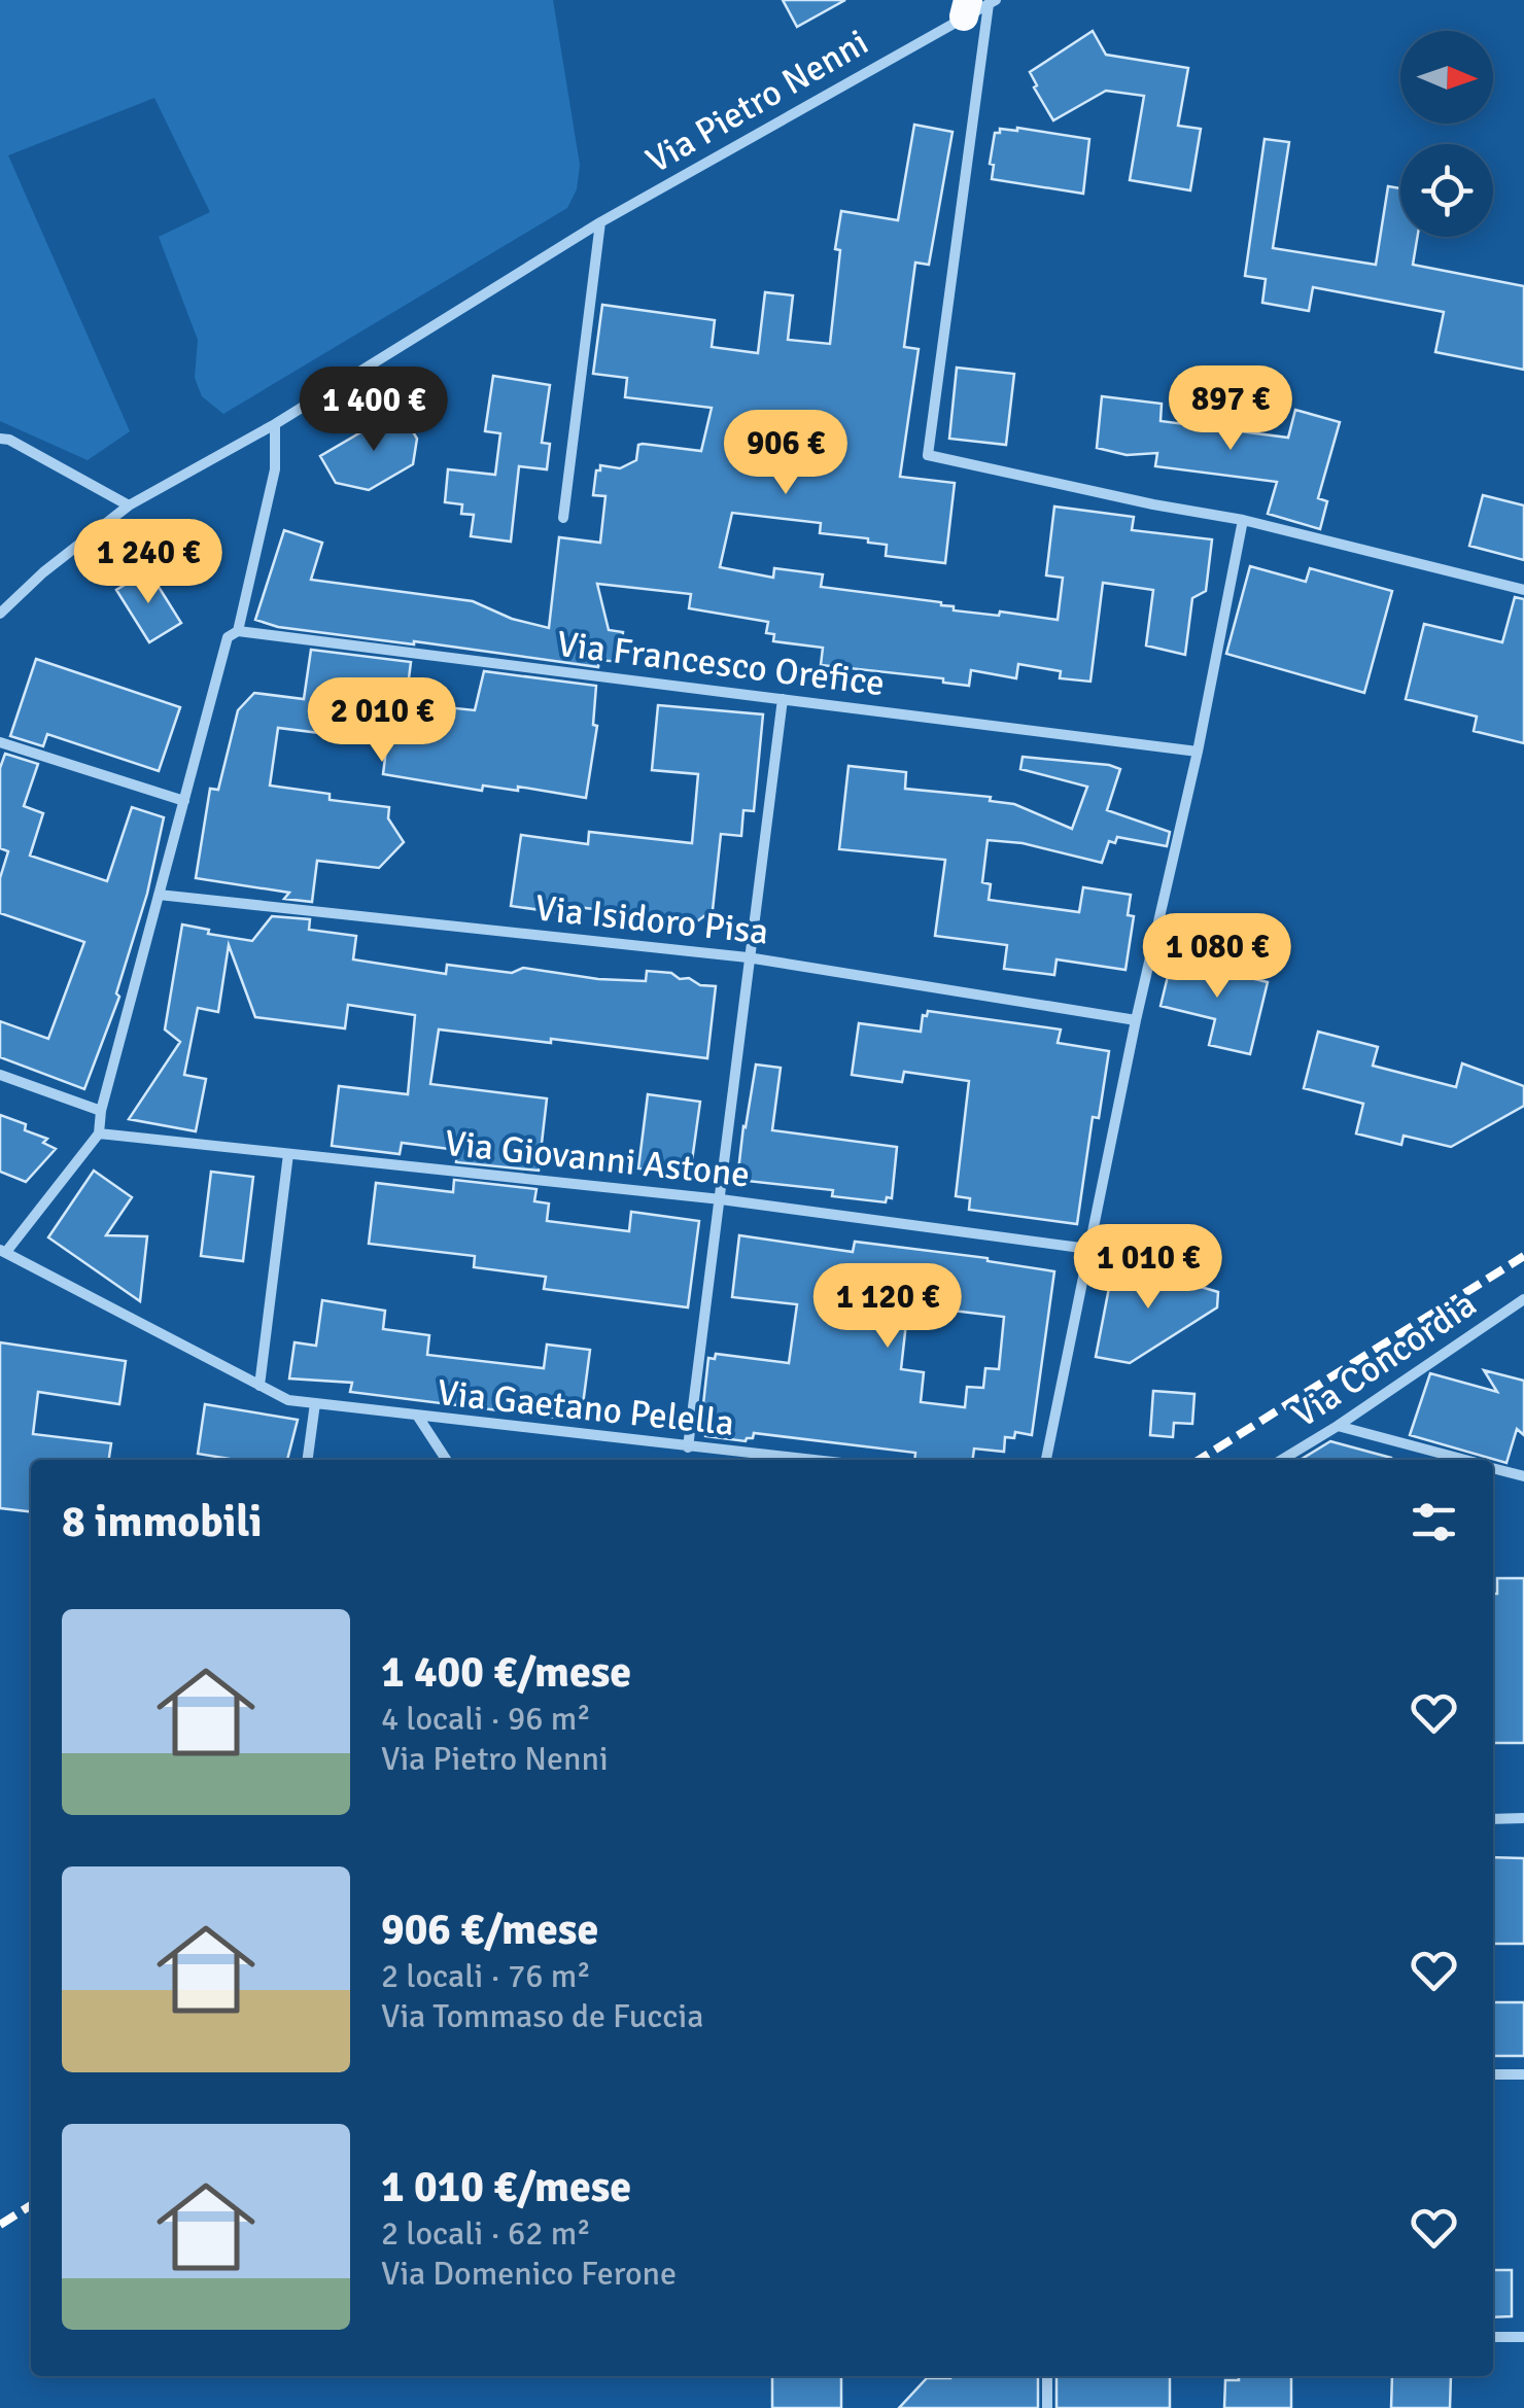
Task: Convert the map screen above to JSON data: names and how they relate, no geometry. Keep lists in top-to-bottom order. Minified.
{"streets":{"street":["Via Pietro Nenni","Via Francesco Orefice","Via Isidoro Pisa","Via Giovanni Astone","Via Concordia","Via Gaetano Pelella"]},"north":"right","page":{"price":["897 €","1 400 €","906 €","1 240 €","2 010 €","1 080 €","1 010 €","1 120 €"],"heading":"8 immobili","list":[{"name":"1 400 €/mese","note":"4 locali · 96 m² · Via Pietro Nenni"},{"name":"906 €/mese","note":"2 locali · 76 m² · Via Tommaso de Fuccia"},{"name":"1 010 €/mese","note":"2 locali · 62 m² · Via Domenico Ferone"}]}}
